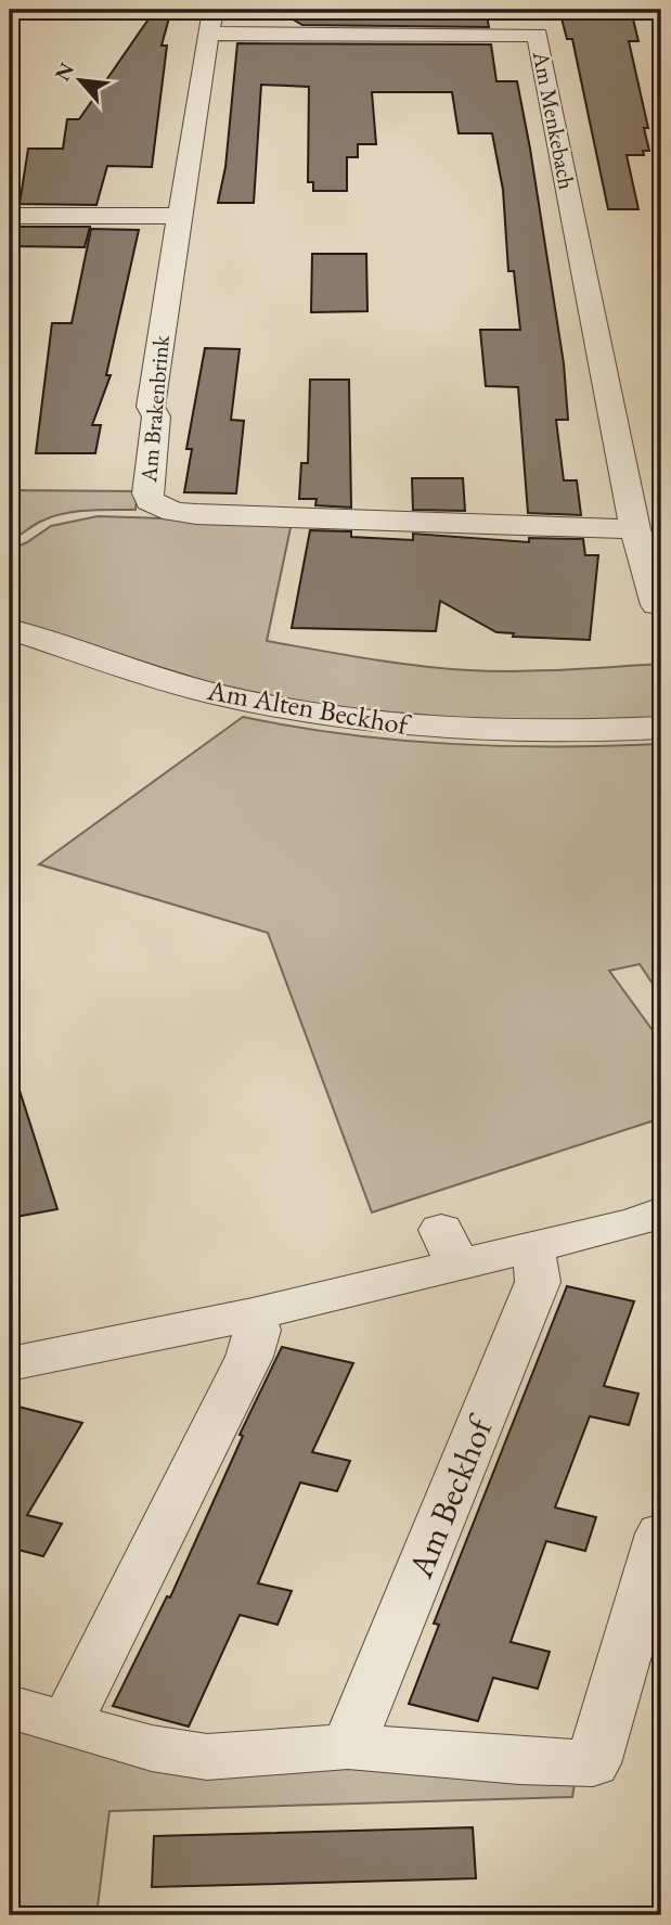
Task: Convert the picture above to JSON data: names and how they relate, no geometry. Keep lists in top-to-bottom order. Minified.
{"streets":{"street":["Am Menkebach","Am Brakenbrink","Am Alten Beckhof","Am Beckhof"]},"crossings":[["Am Menkebach","Am Brakenbrink"]],"north":"top left"}
